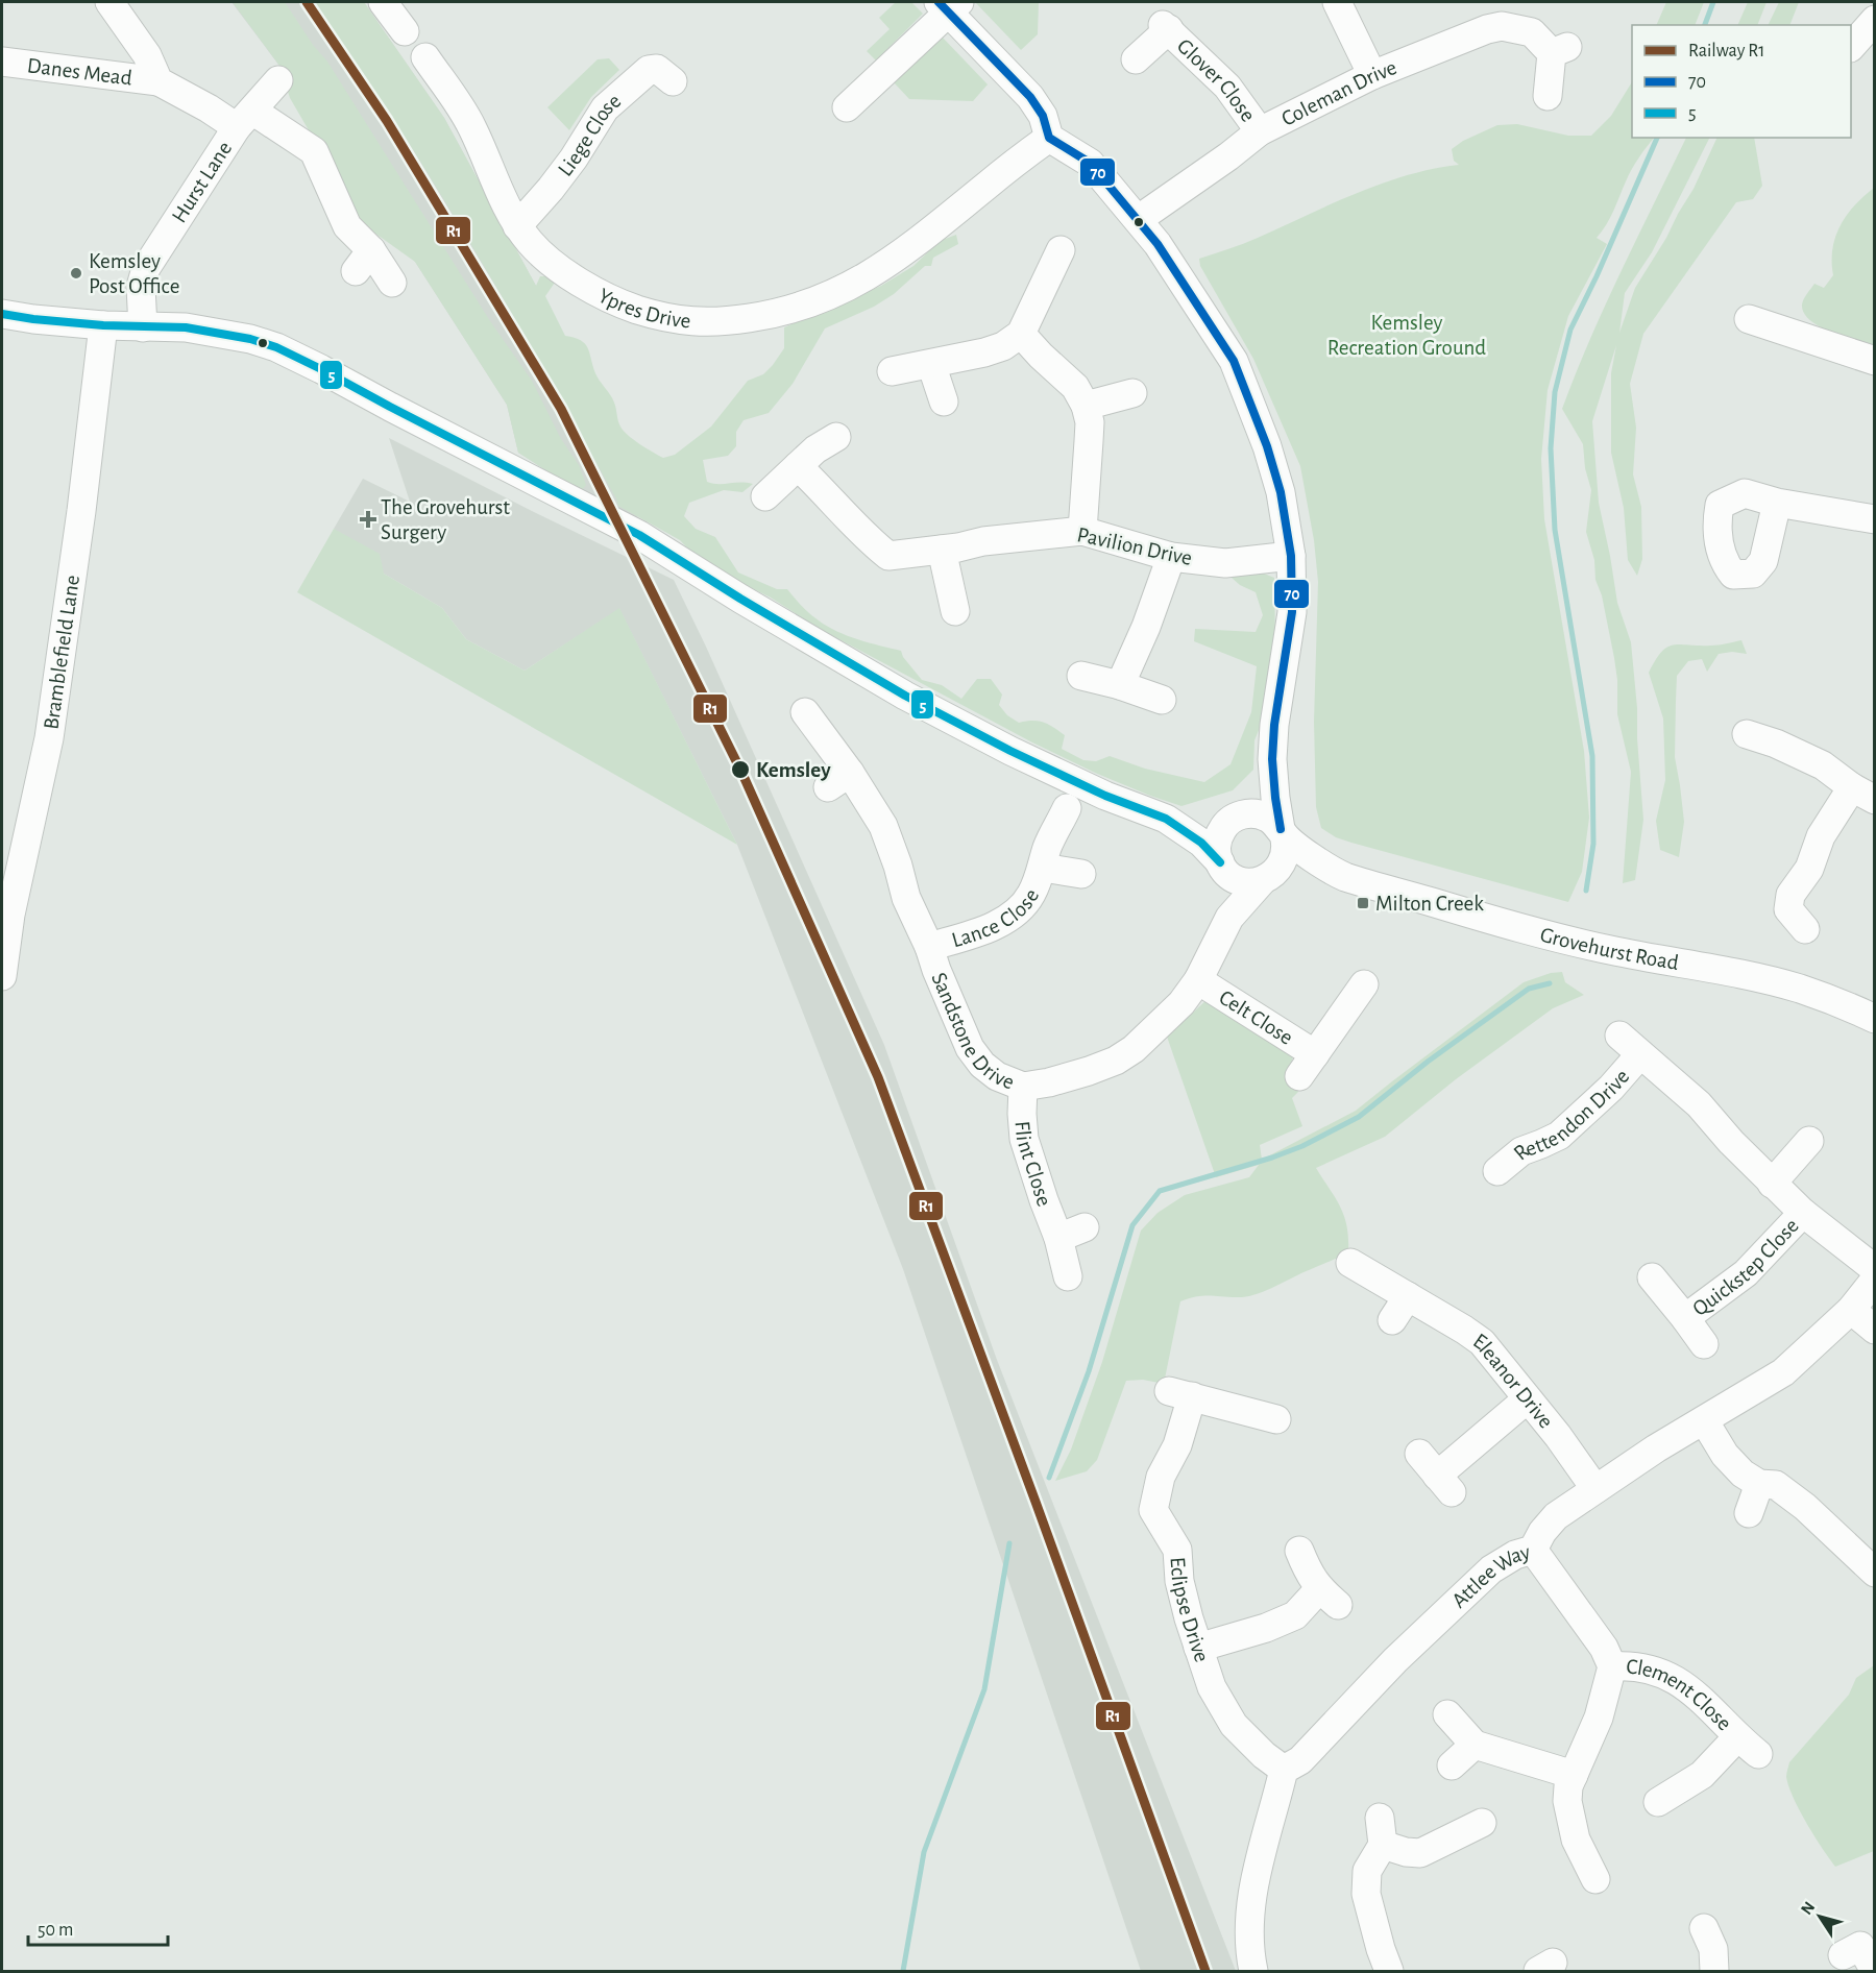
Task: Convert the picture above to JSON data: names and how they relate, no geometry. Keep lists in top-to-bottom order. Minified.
{"streets":{"street":["Danes Mead","Glover Close","Coleman Drive","Liege Close","Hurst Lane","Ypres Drive","Pavilion Drive","Bramblefield Lane","Lance Close","Grovehurst Road","Celt Close","Sandstone Drive","Rettendon Drive","Flint Close","Quickstep Close","Eleanor Drive","Attlee Way","Eclipse Drive","Clement Close"]},"crossings":[["Glover Close","Coleman Drive"],["Liege Close","Ypres Drive"],["Lance Close","Sandstone Drive"],["Grovehurst Road","Sandstone Drive"],["Celt Close","Sandstone Drive"],["Sandstone Drive","Flint Close"],["Rettendon Drive","Quickstep Close"],["Eleanor Drive","Attlee Way"],["Attlee Way","Eclipse Drive"],["Attlee Way","Clement Close"]],"parks":["Kemsley Recreation Ground"],"places":{"other":["Kemsley Post Office","Kemsley"],"health":["The Grovehurst Surgery"],"transit":["Milton Creek"]},"lines":["rail line R1","transit line 70","transit line 5"],"legend":["Railway R1","70","5"],"scale_bar":"50 m","north":"top left"}
